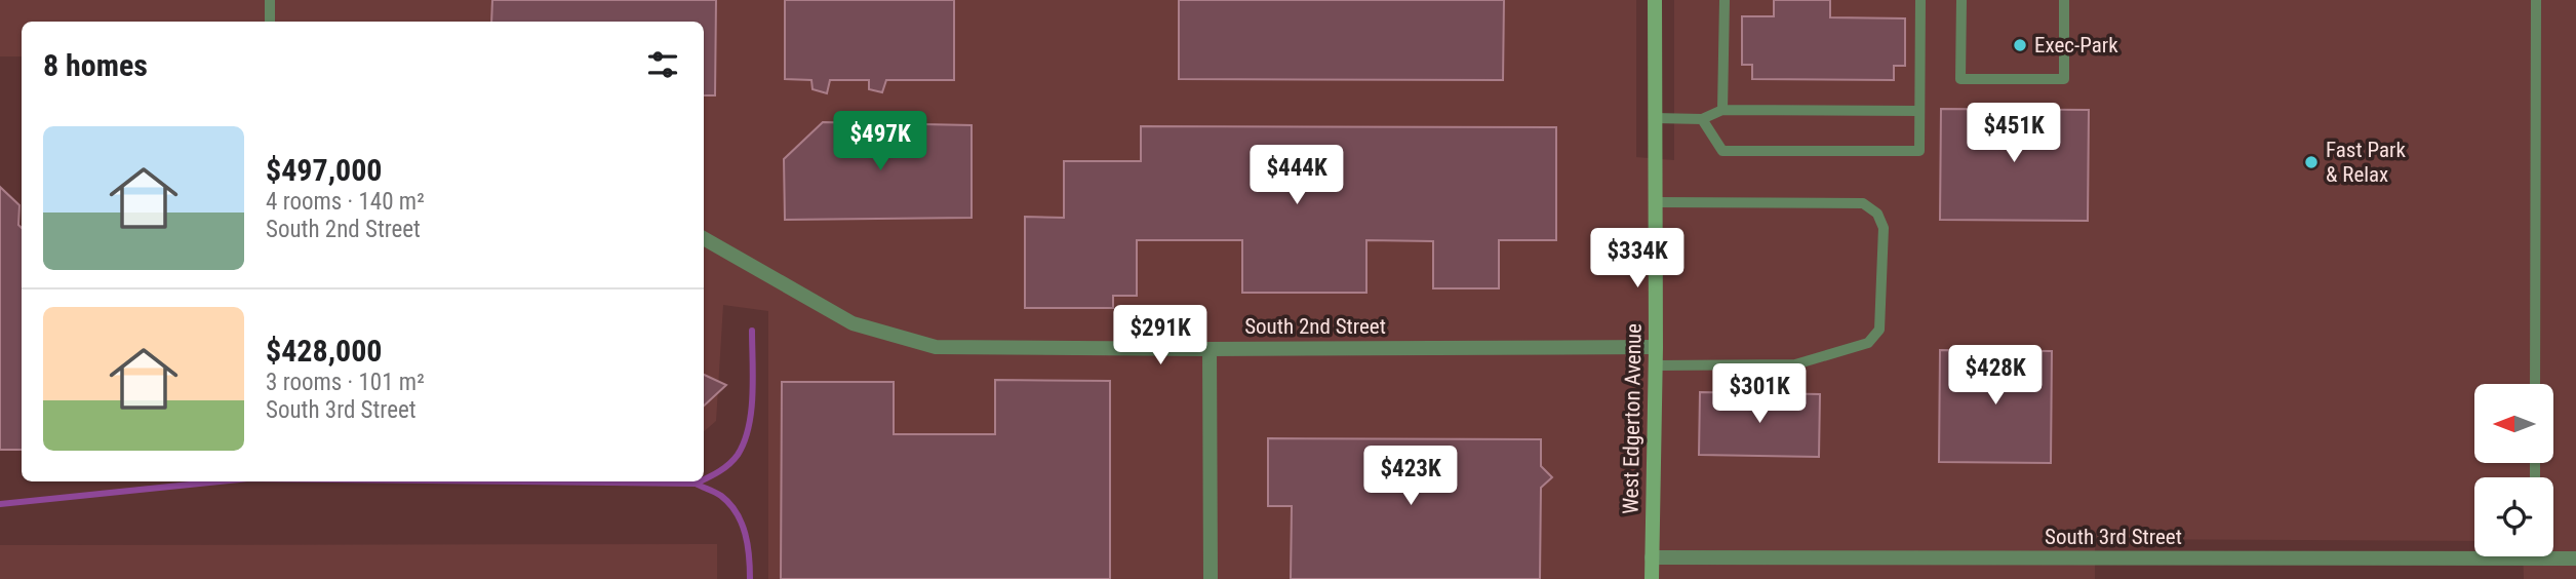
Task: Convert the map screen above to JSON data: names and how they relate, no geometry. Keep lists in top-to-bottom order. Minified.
{"streets":{"street":["South 2nd Street","West Edgerton Avenue","South 3rd Street"]},"crossings":[["South 2nd Street","West Edgerton Avenue"],["West Edgerton Avenue","South 3rd Street"]],"places":["Exec-Park","Fast Park & Relax"],"north":"left","page":{"heading":"8 homes","price":["$451K","$497K","$444K","$334K","$291K","$428K","$301K","$423K"],"list":[{"name":"$497,000","note":"4 rooms · 140 m² · South 2nd Street"},{"name":"$428,000","note":"3 rooms · 101 m² · South 3rd Street"}]}}
